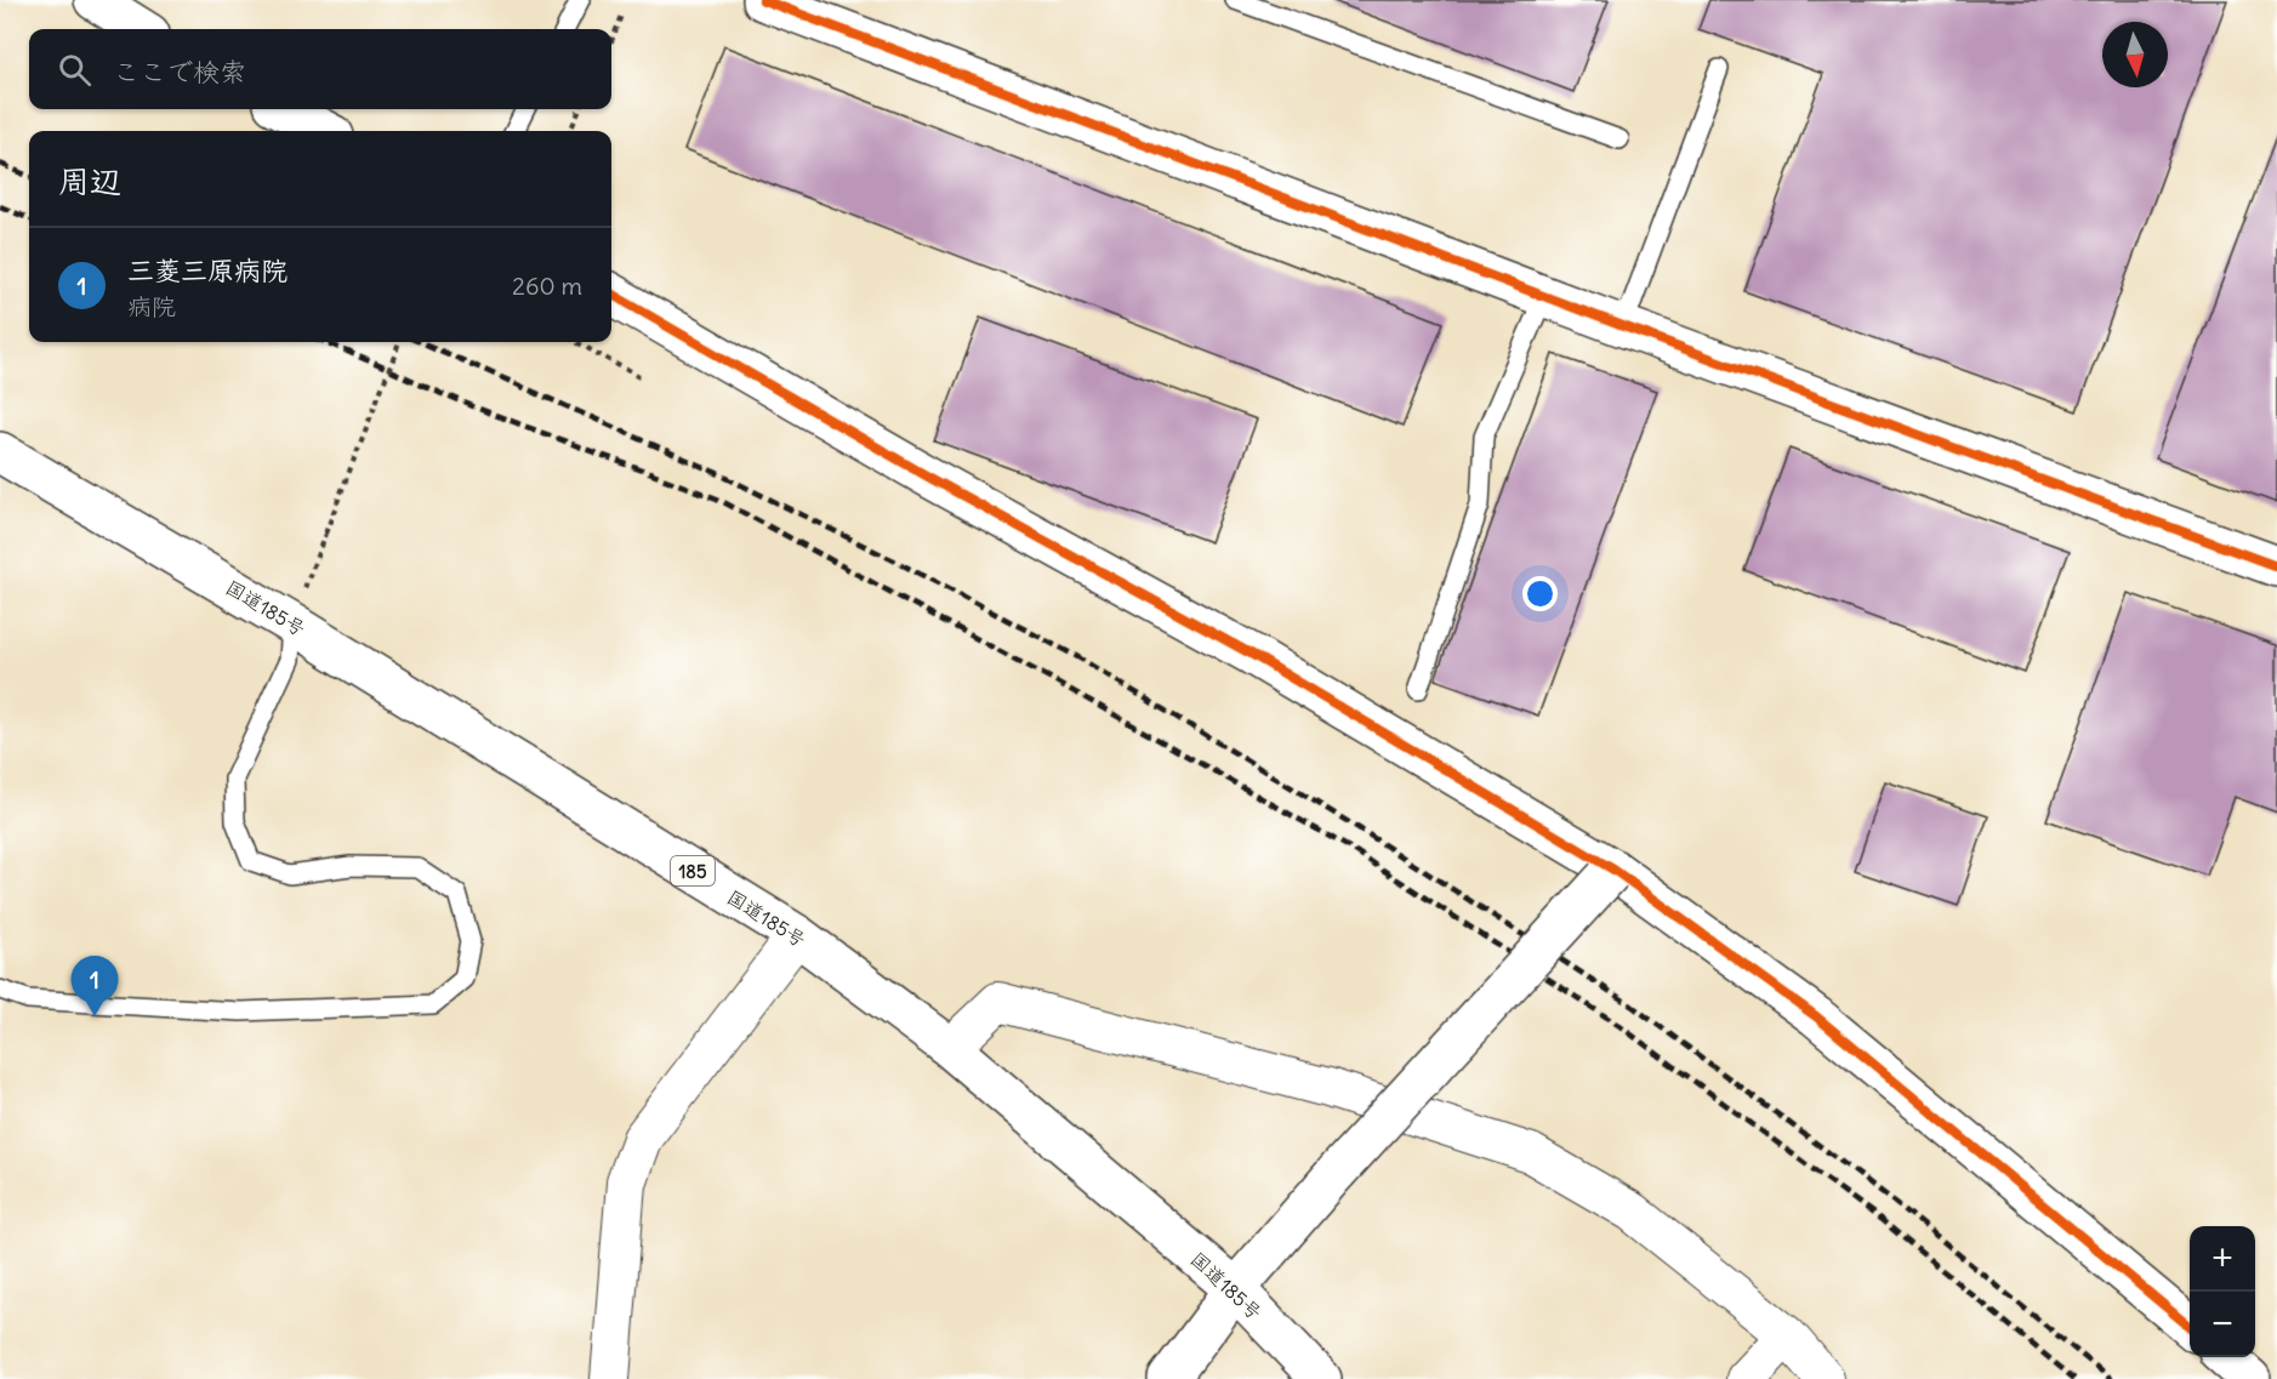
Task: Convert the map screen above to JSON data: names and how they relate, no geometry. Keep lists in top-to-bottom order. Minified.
{"streets":{"main road":["国道185号","185"]},"north":"bottom","page":{"search":"ここで検索","heading":"周辺","list":[{"mark":"1","name":"三菱三原病院","note":"病院","value":"260 m"}],"pins":"1","map_buttons":["+","−"]}}
